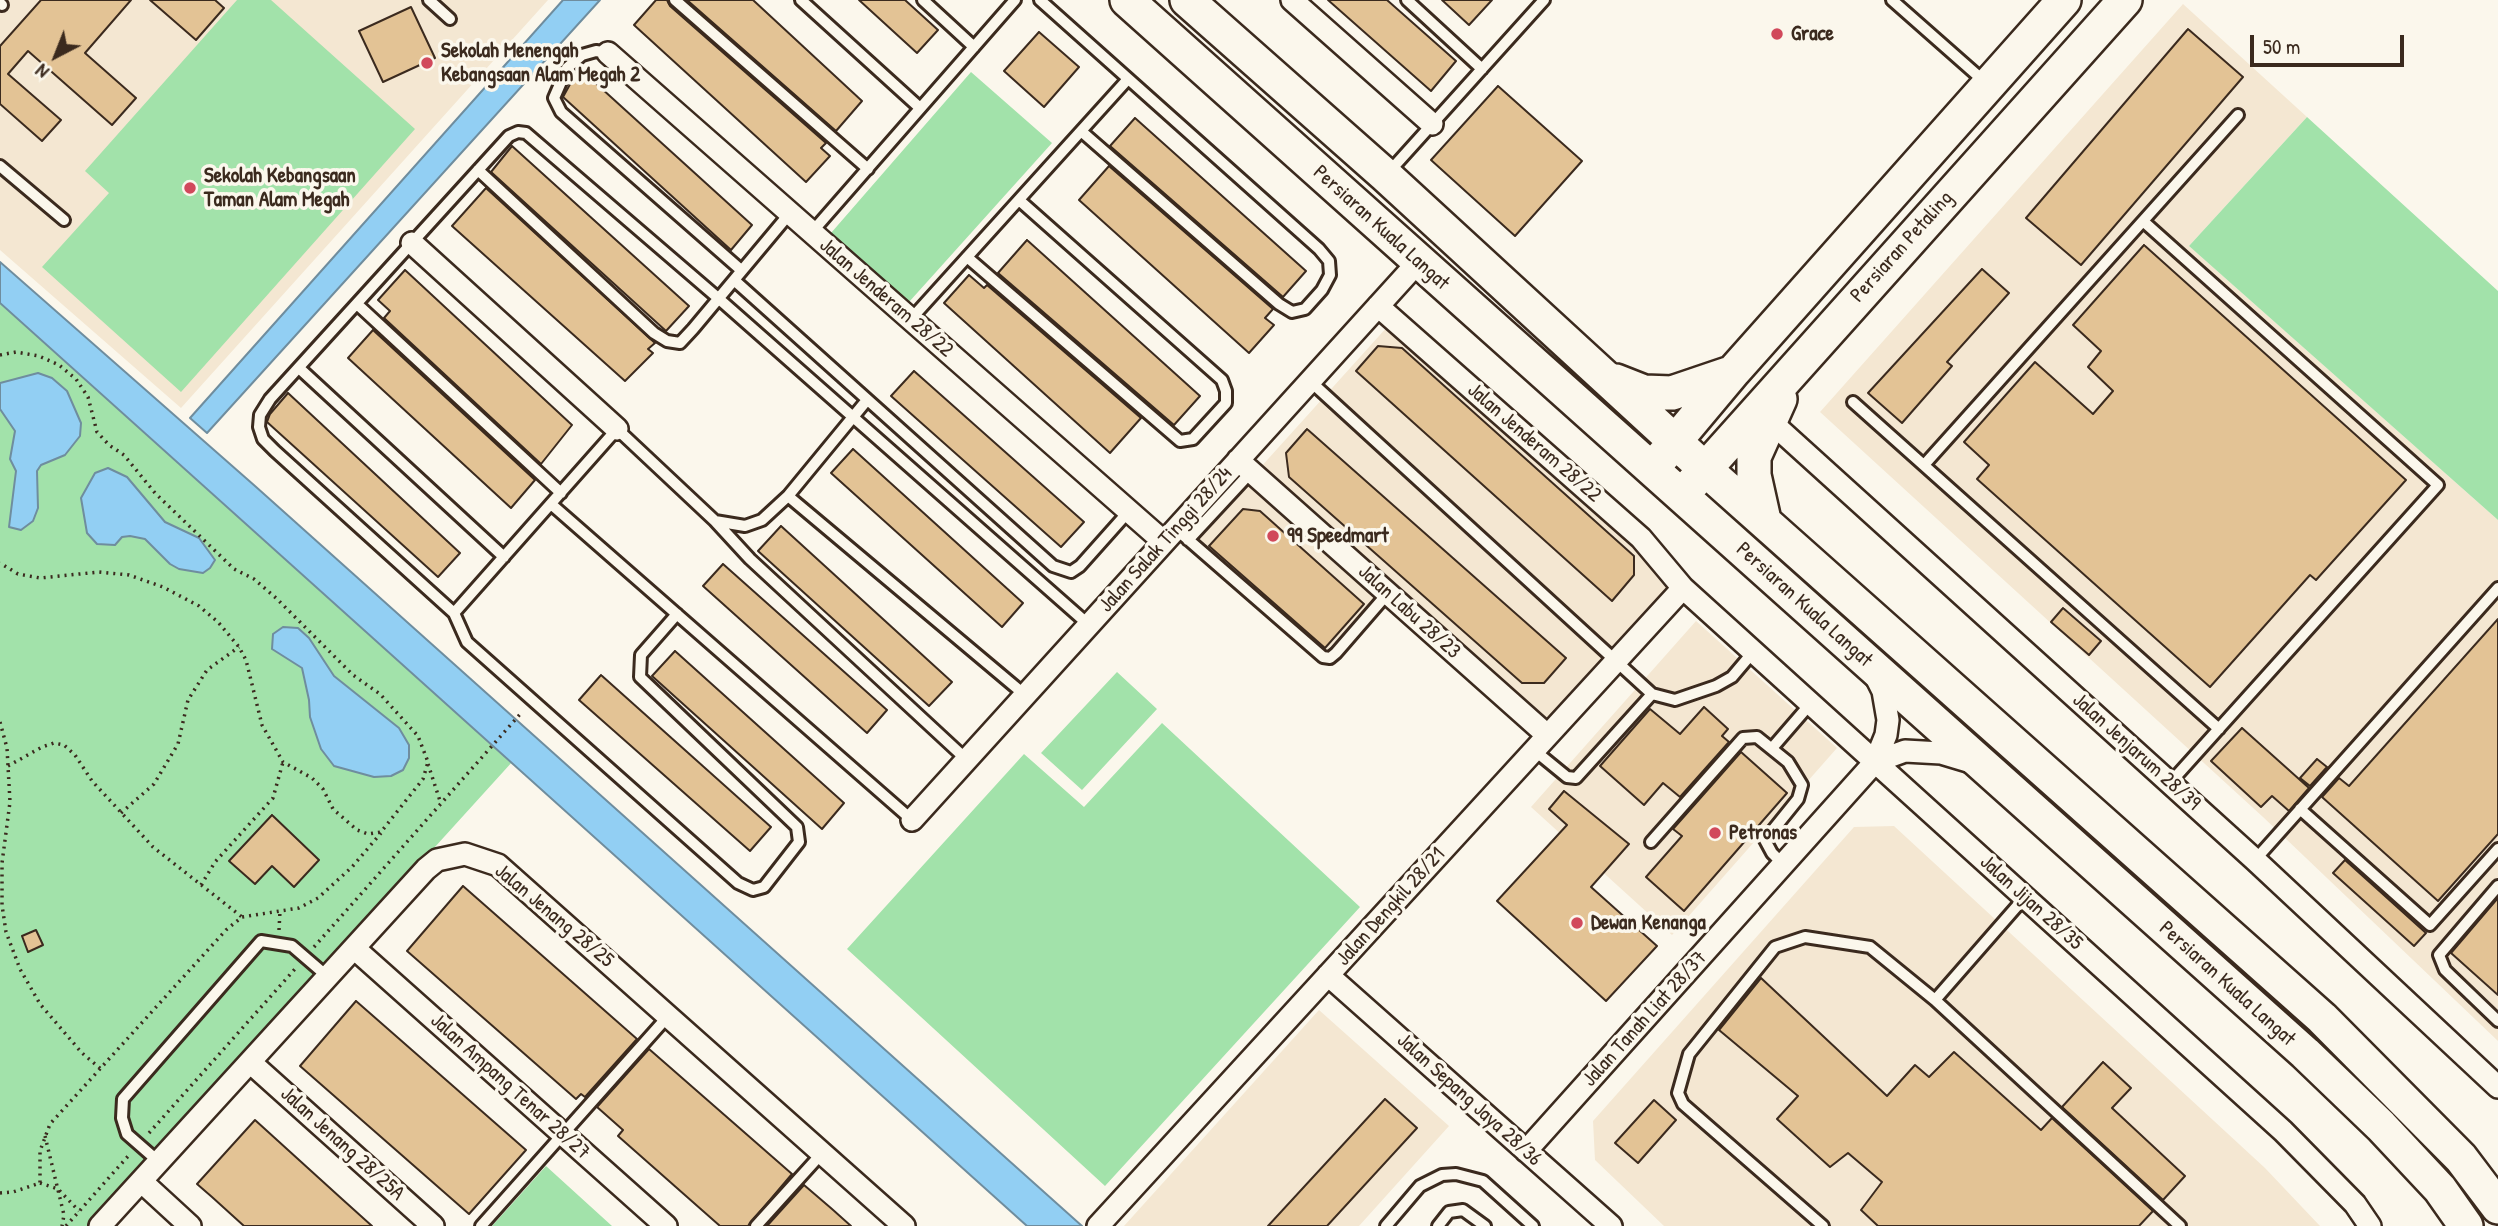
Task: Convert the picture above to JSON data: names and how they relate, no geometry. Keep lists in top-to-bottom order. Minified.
{"streets":{"main road":["Persiaran Kuala Langat","Persiaran Petaling"],"street":["Jalan Jenderam 28/22","Jalan Salak Tinggi 28/24","Jalan Labu 28/23","Jalan Jenjarum 28/39","Jalan Jijan 28/35","Jalan Dengkil 28/21","Jalan Jenang 28/25","Jalan Tanah Liat 28/37","Jalan Ampang Tenar 28/27","Jalan Sepang Jaya 28/36","Jalan Jenang 28/25A"]},"crossings":[["Persiaran Kuala Langat","Persiaran Petaling"],["Persiaran Kuala Langat","Jalan Salak Tinggi 28/24"],["Jalan Jenderam 28/22","Jalan Salak Tinggi 28/24"],["Jalan Jenderam 28/22","Jalan Jijan 28/35"],["Jalan Jenderam 28/22","Jalan Dengkil 28/21"],["Jalan Salak Tinggi 28/24","Jalan Labu 28/23"],["Jalan Labu 28/23","Jalan Dengkil 28/21"],["Jalan Jijan 28/35","Jalan Dengkil 28/21"],["Jalan Jijan 28/35","Jalan Tanah Liat 28/37"],["Jalan Dengkil 28/21","Jalan Sepang Jaya 28/36"],["Jalan Jenang 28/25","Jalan Ampang Tenar 28/27"],["Jalan Jenang 28/25","Jalan Jenang 28/25A"],["Jalan Tanah Liat 28/37","Jalan Sepang Jaya 28/36"]],"places":["Grace","Sekolah Menengah Kebangsaan Alam Megah 2","Sekolah Kebangsaan Taman Alam Megah","99 Speedmart","Petronas","Dewan Kenanga"],"scale_bar":"50 m","north":"bottom left"}
